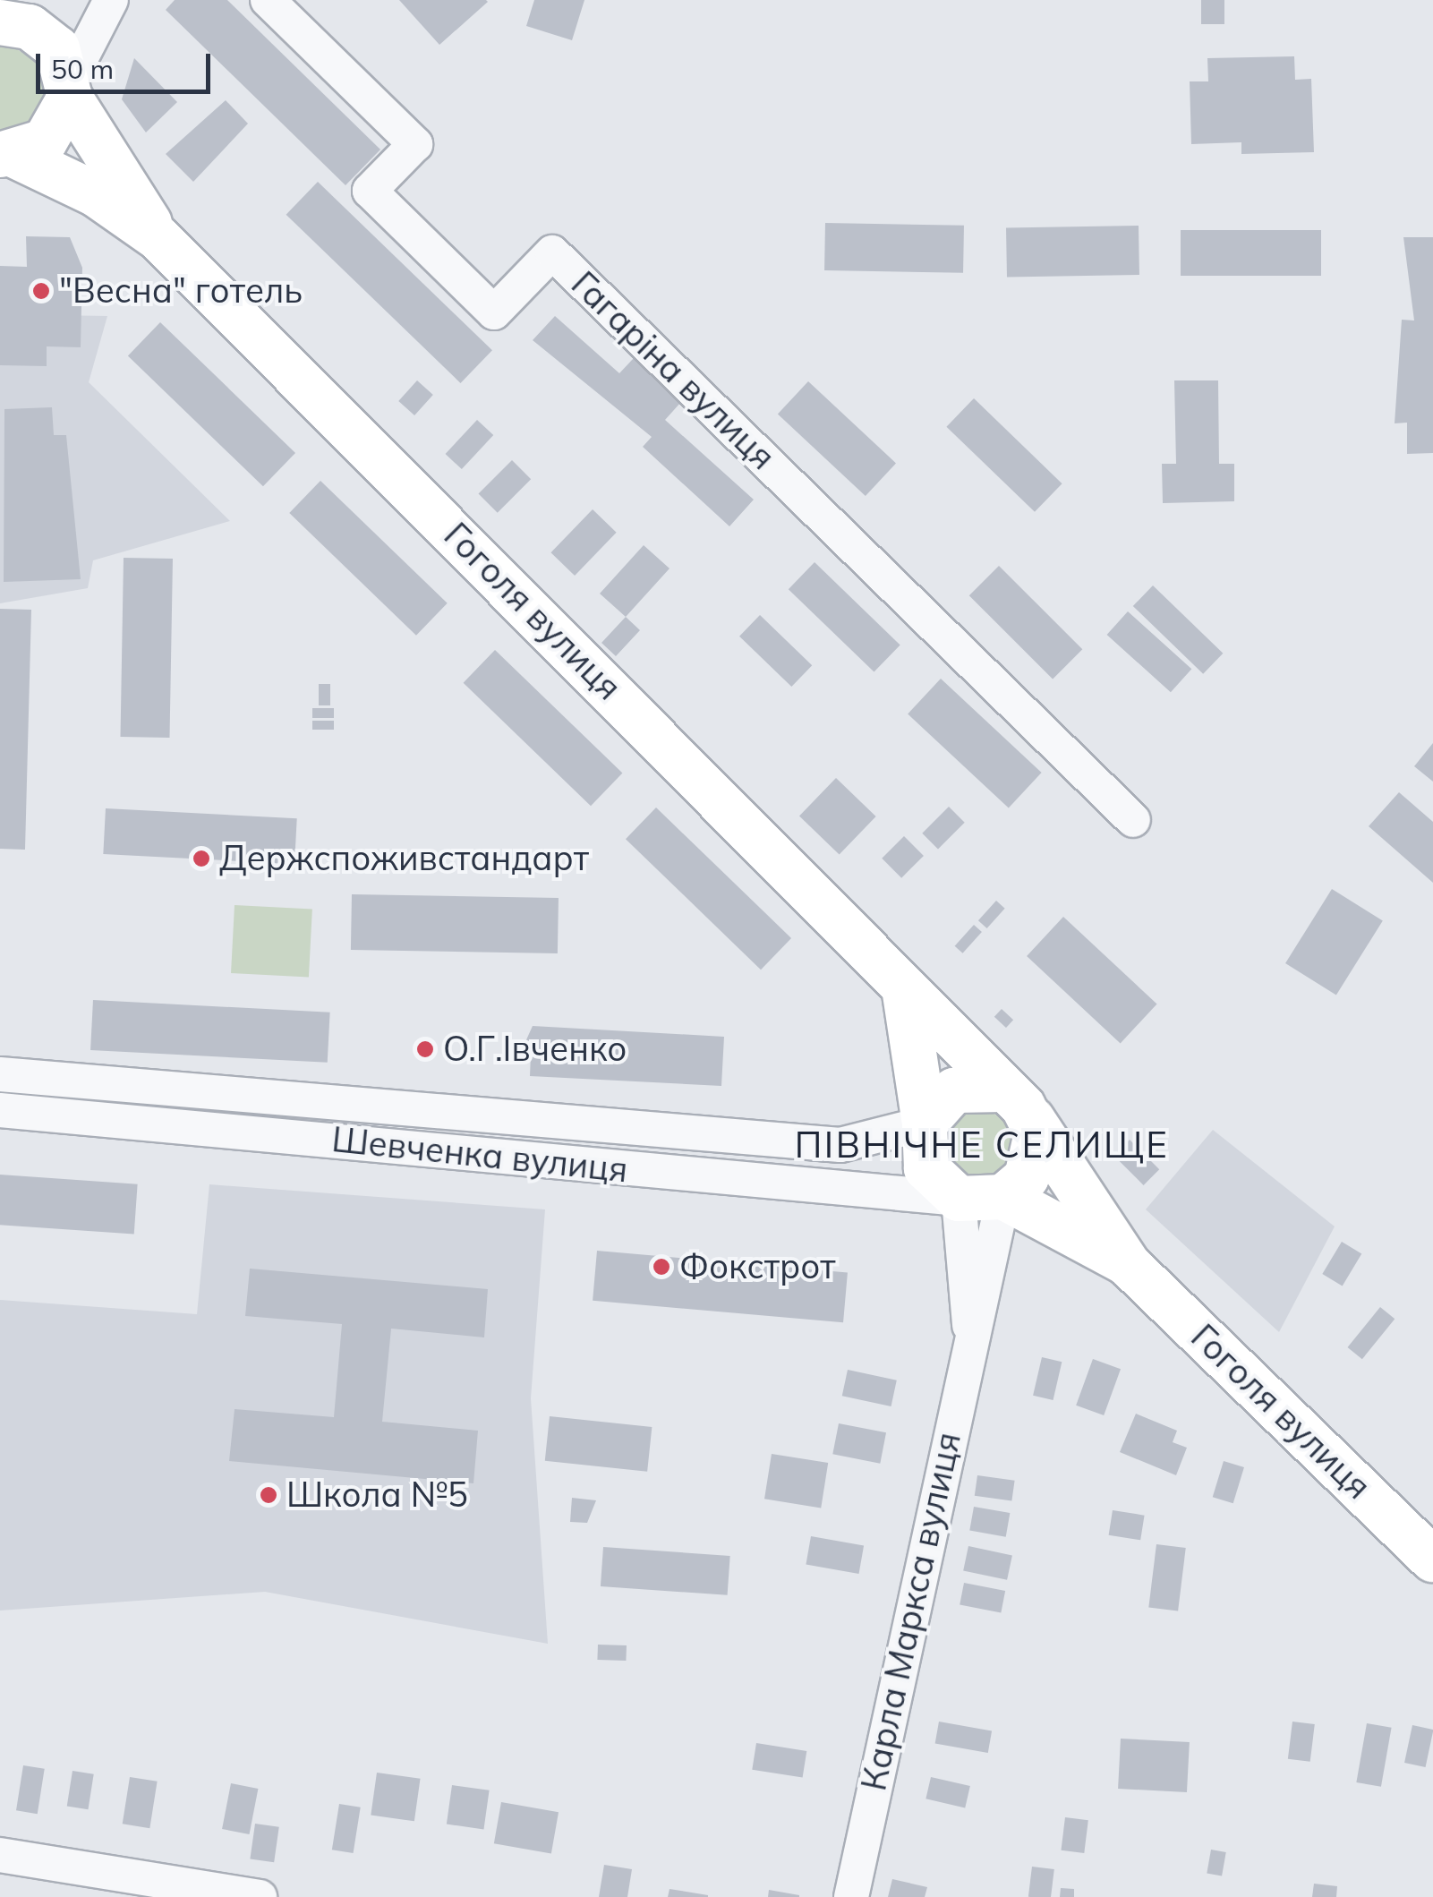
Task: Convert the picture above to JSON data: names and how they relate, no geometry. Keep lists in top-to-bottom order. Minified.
{"streets":{"main road":["Гоголя вулиця"],"street":["Гагаріна вулиця","Шевченка вулиця","Карла Маркса вулиця"]},"crossings":[["Гоголя вулиця","Шевченка вулиця"],["Гоголя вулиця","Карла Маркса вулиця"],["Шевченка вулиця","Карла Маркса вулиця"]],"districts":["ПІВНІЧНЕ СЕЛИЩЕ"],"places":["\"Весна\" готель","Держспоживстандарт","О.Г.Івченко","Фокстрот","Школа №5"],"scale_bar":"50 m"}
